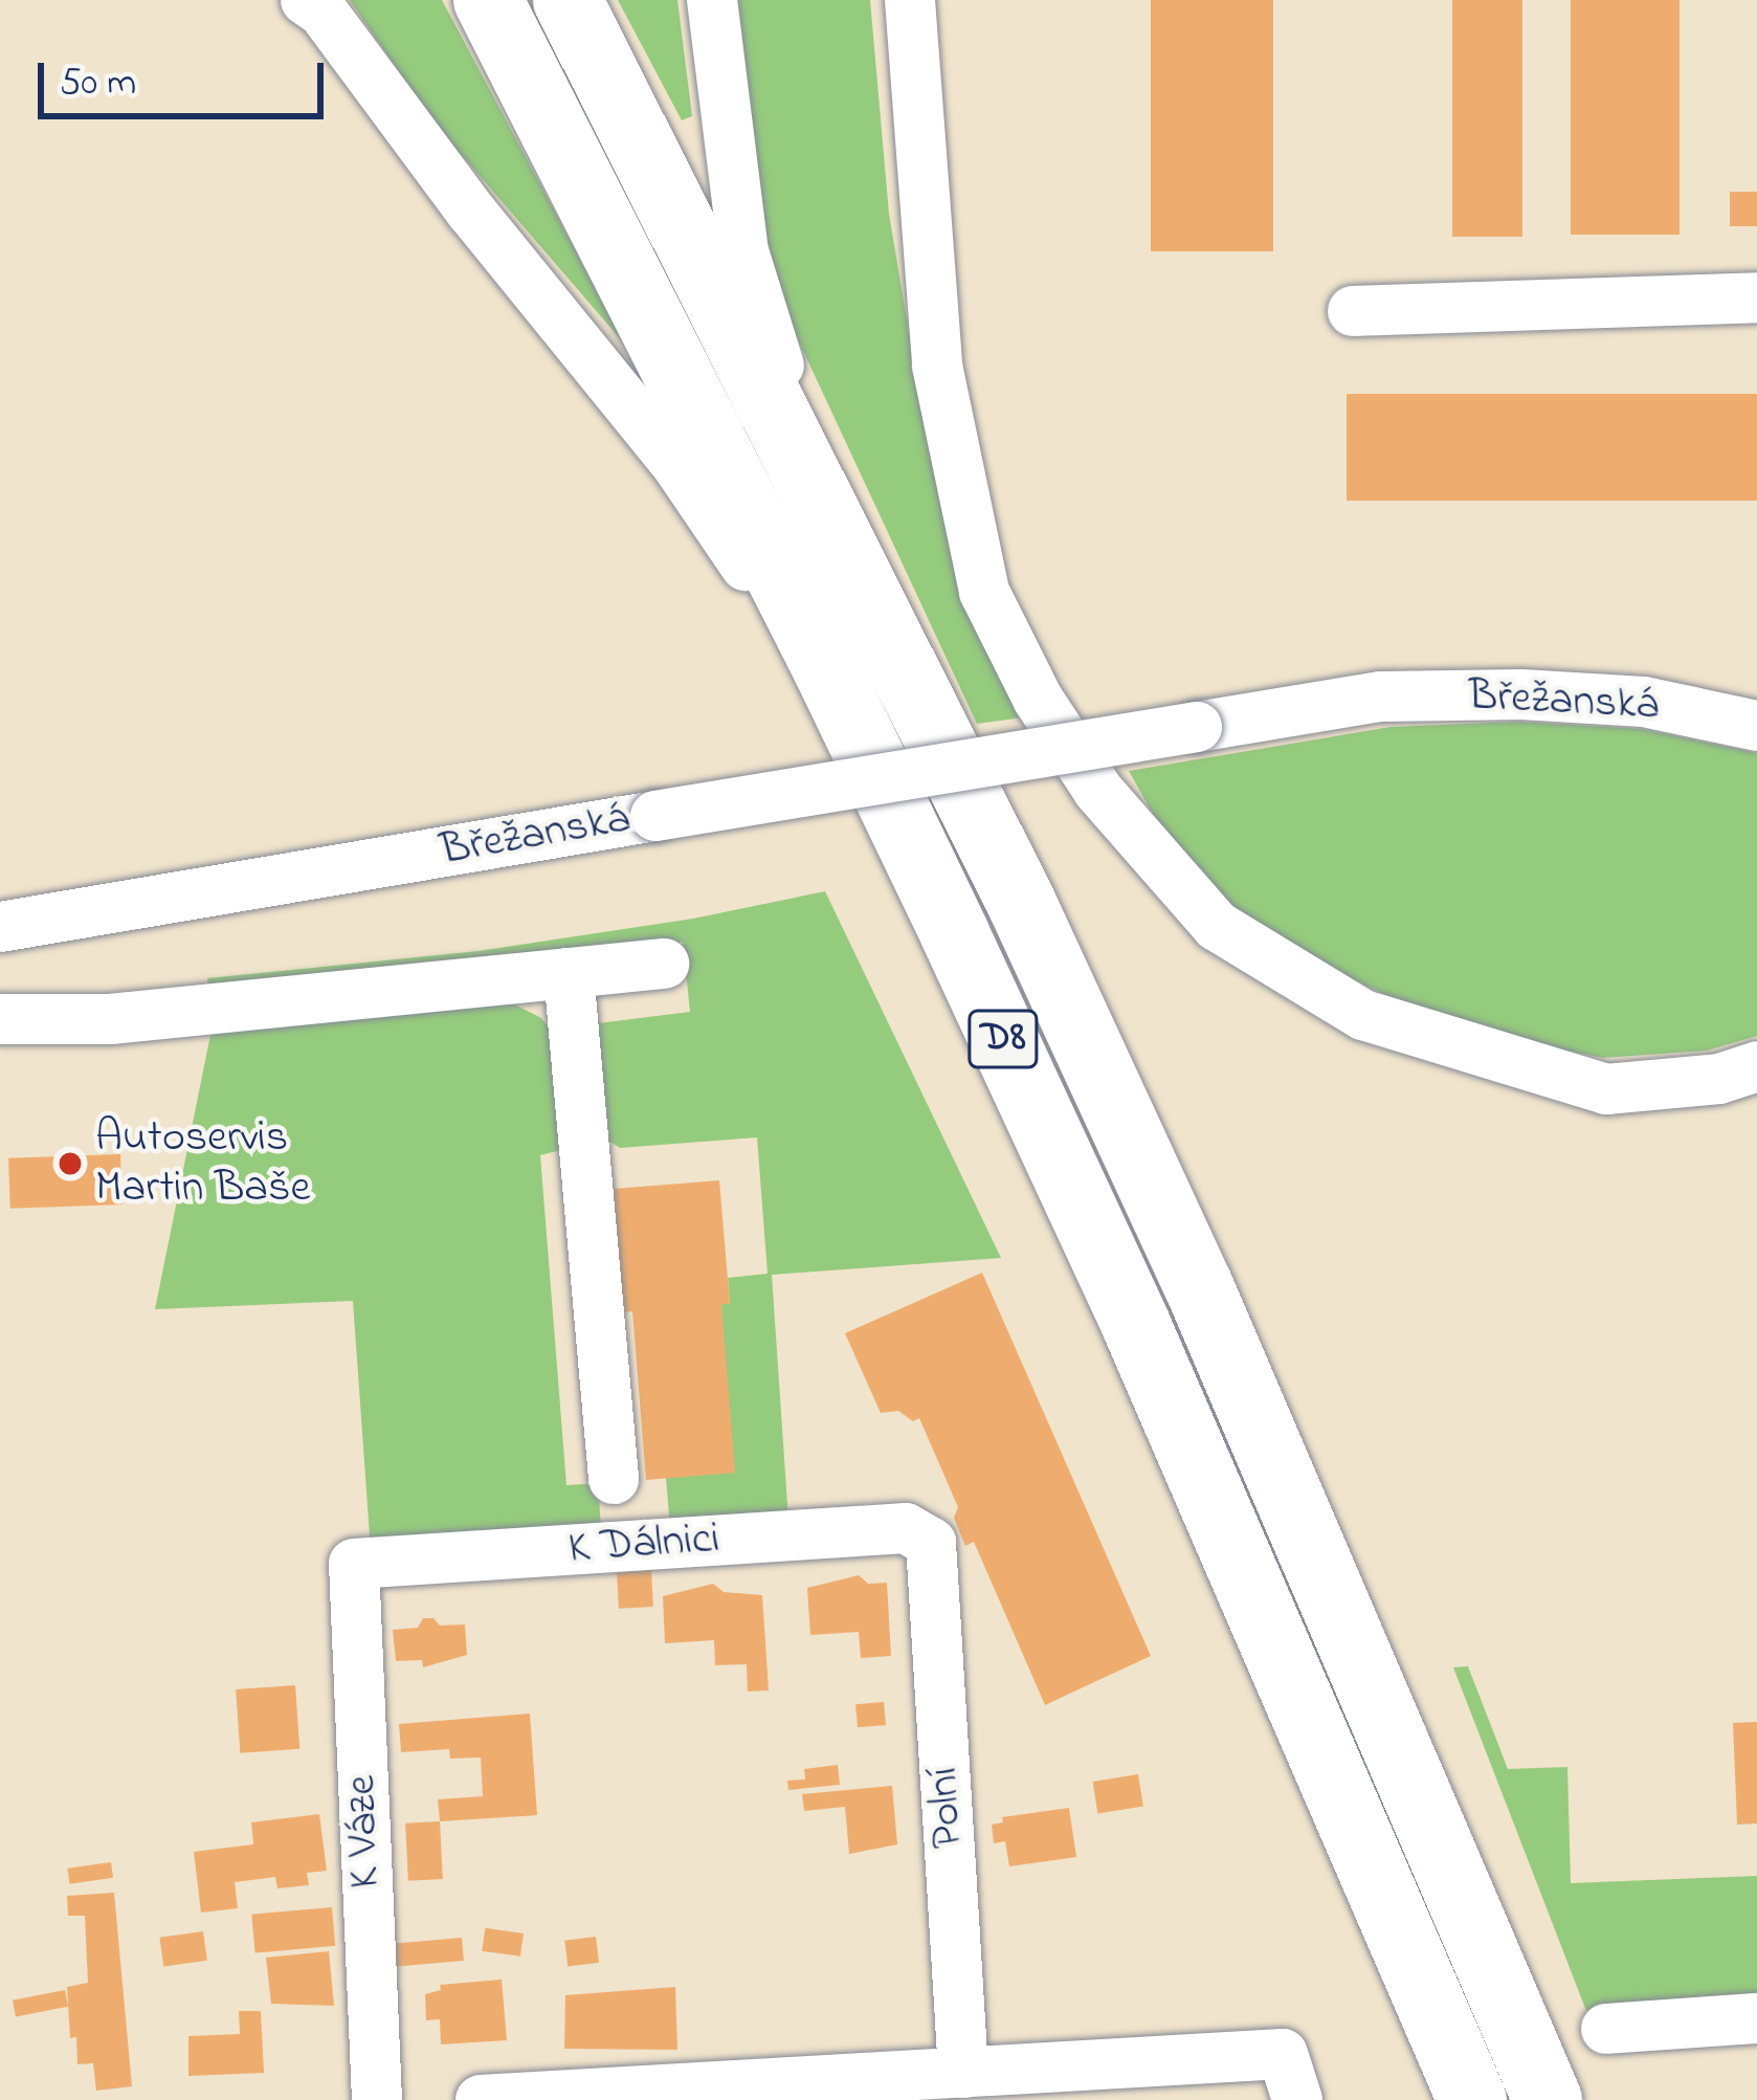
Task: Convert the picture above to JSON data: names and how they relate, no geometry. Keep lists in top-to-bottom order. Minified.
{"streets":{"highway":["D8"],"street":["Břežanská","K Dálnici","Polní","K Váze"]},"crossings":[["K Dálnici","Polní"],["K Dálnici","K Váze"]],"places":["Autoservis Martin Baše"],"scale_bar":"50 m"}
